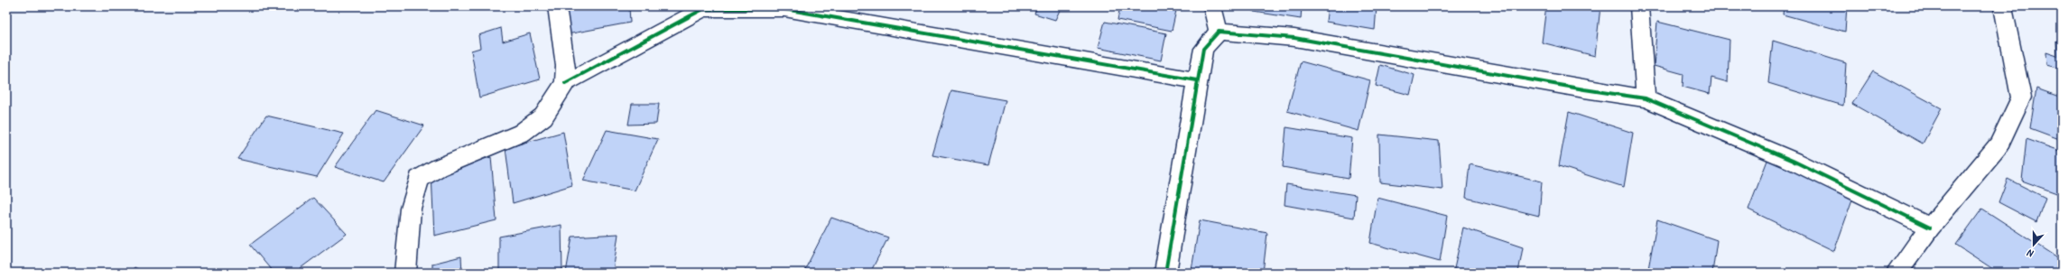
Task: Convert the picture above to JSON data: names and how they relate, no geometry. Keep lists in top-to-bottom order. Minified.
{"north":"bottom"}
